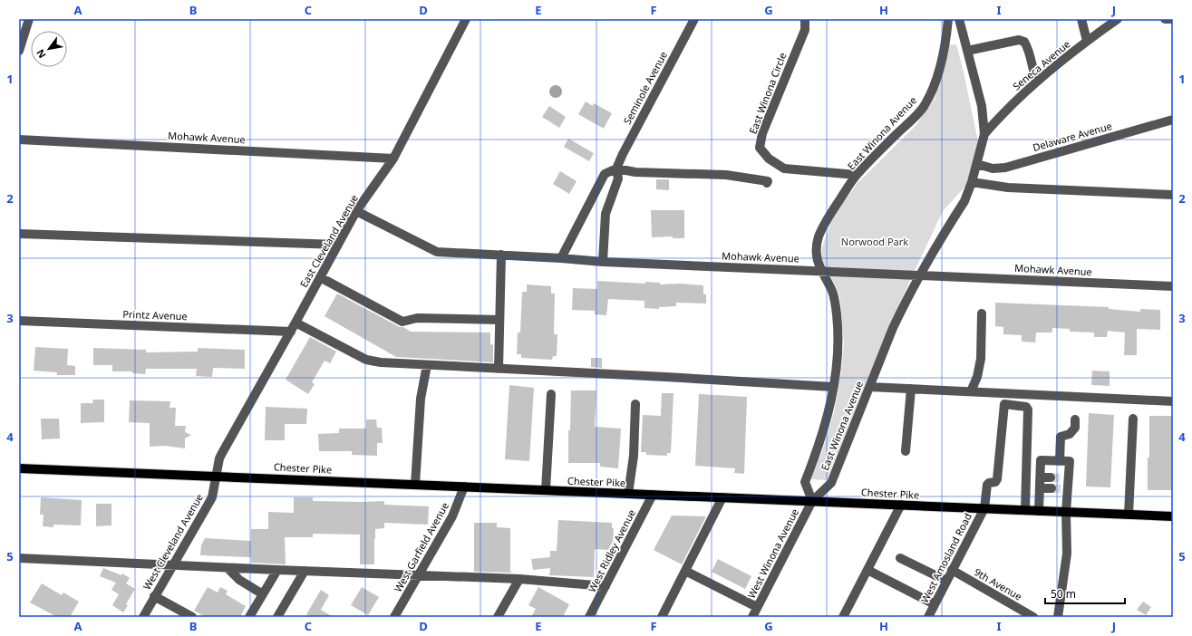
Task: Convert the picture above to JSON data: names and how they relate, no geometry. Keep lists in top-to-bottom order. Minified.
{"streets":{"main road":["Chester Pike"],"street":["Seneca Avenue","Seminole Avenue","East Winona Circle","East Winona Avenue","Delaware Avenue","Mohawk Avenue","East Cleveland Avenue","Printz Avenue","West Cleveland Avenue","West Garfield Avenue","West Ridley Avenue","West Winona Avenue","West Amosland Road","9th Avenue"]},"crossings":[["Seneca Avenue","East Winona Avenue"],["Seminole Avenue","Mohawk Avenue"],["East Winona Circle","East Winona Avenue"],["East Winona Avenue","Delaware Avenue"],["East Winona Avenue","Mohawk Avenue"],["East Winona Avenue","Chester Pike"],["East Winona Avenue","West Winona Avenue"],["Mohawk Avenue","East Cleveland Avenue"],["East Cleveland Avenue","Printz Avenue"],["East Cleveland Avenue","Chester Pike"],["East Cleveland Avenue","West Cleveland Avenue"],["Chester Pike","West Cleveland Avenue"],["Chester Pike","West Garfield Avenue"],["Chester Pike","West Ridley Avenue"],["Chester Pike","West Winona Avenue"],["Chester Pike","West Amosland Road"],["West Amosland Road","9th Avenue"]],"parks":["Norwood Park"],"scale_bar":"50 m","north":"bottom left","grid":{"columns":["A","B","C","D","E","F","G","H","I","J"],"rows":["1","2","3","4","5"]}}
